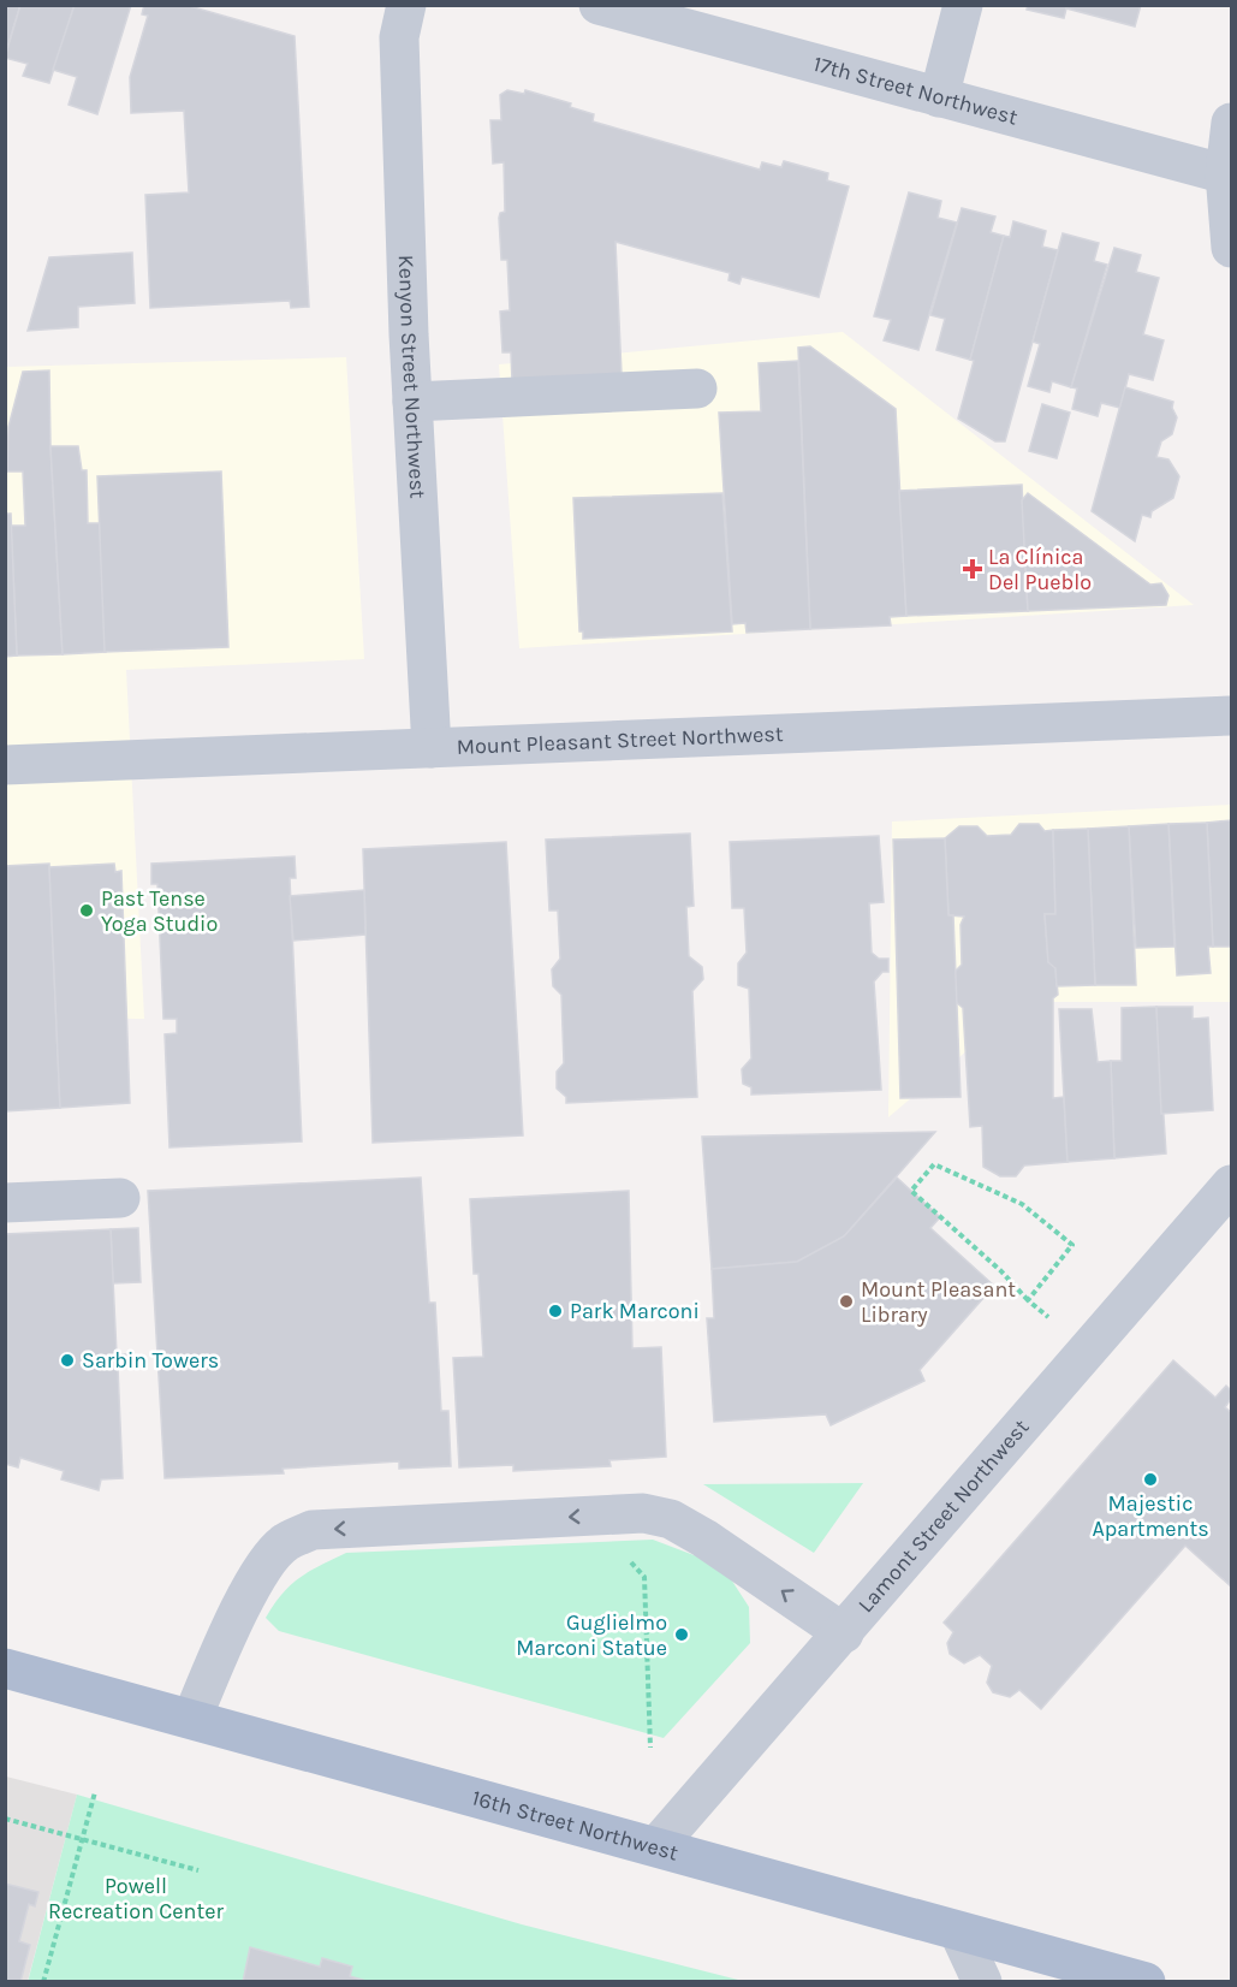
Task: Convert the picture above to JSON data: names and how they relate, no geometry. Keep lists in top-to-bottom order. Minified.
{"streets":{"main road":["16th Street Northwest"],"street":["17th Street Northwest","Kenyon Street Northwest","Mount Pleasant Street Northwest","Lamont Street Northwest"]},"crossings":[["Kenyon Street Northwest","Mount Pleasant Street Northwest"],["Lamont Street Northwest","16th Street Northwest"]],"parks":["Powell Recreation Center"],"places":{"health":["La Clínica Del Pueblo"],"other":["Past Tense Yoga Studio","Mount Pleasant Library","Park Marconi","Sarbin Towers","Majestic Apartments","Guglielmo Marconi Statue"]}}
